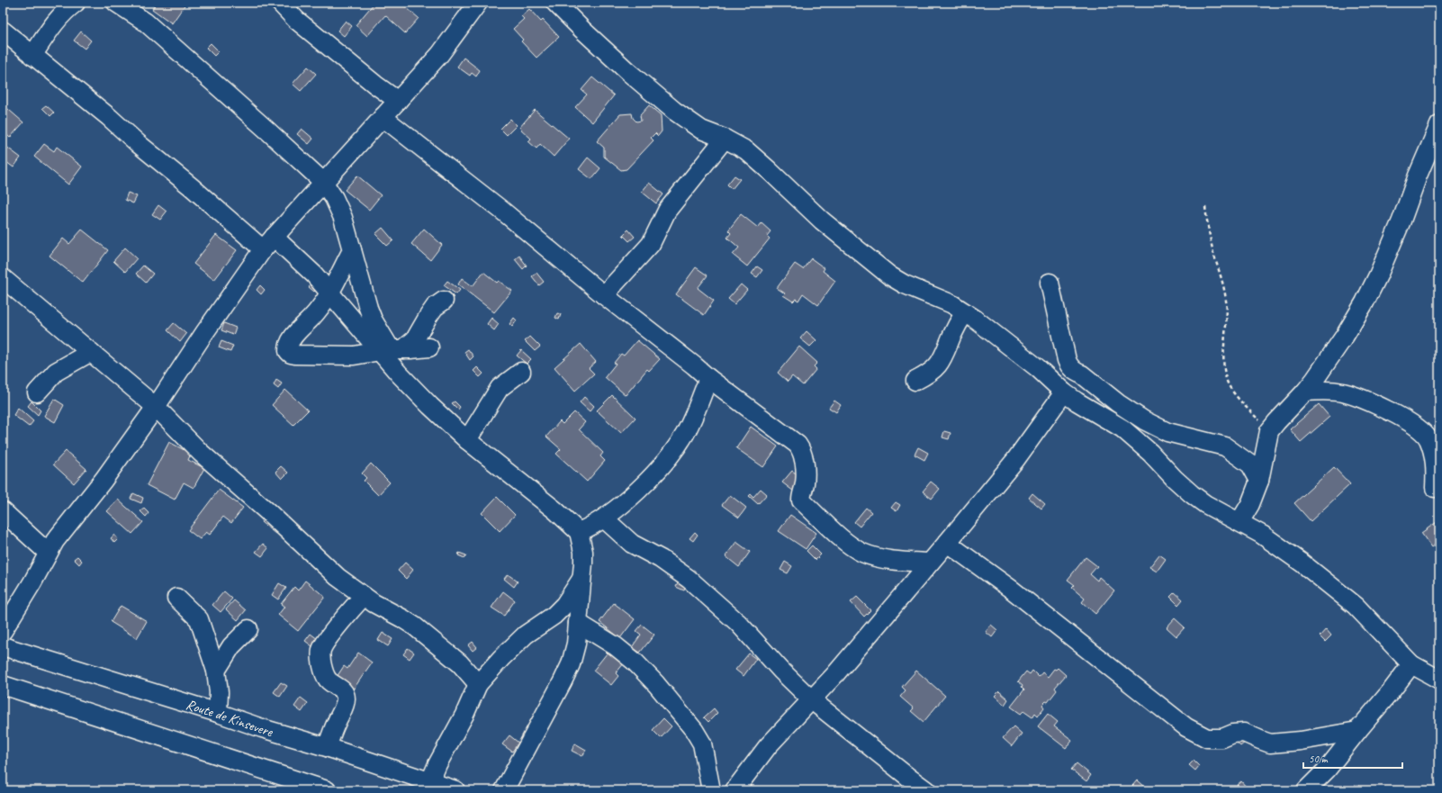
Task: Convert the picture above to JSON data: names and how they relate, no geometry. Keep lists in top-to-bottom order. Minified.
{"streets":{"street":["Route de Kinsevere"]},"scale_bar":"50 m"}
